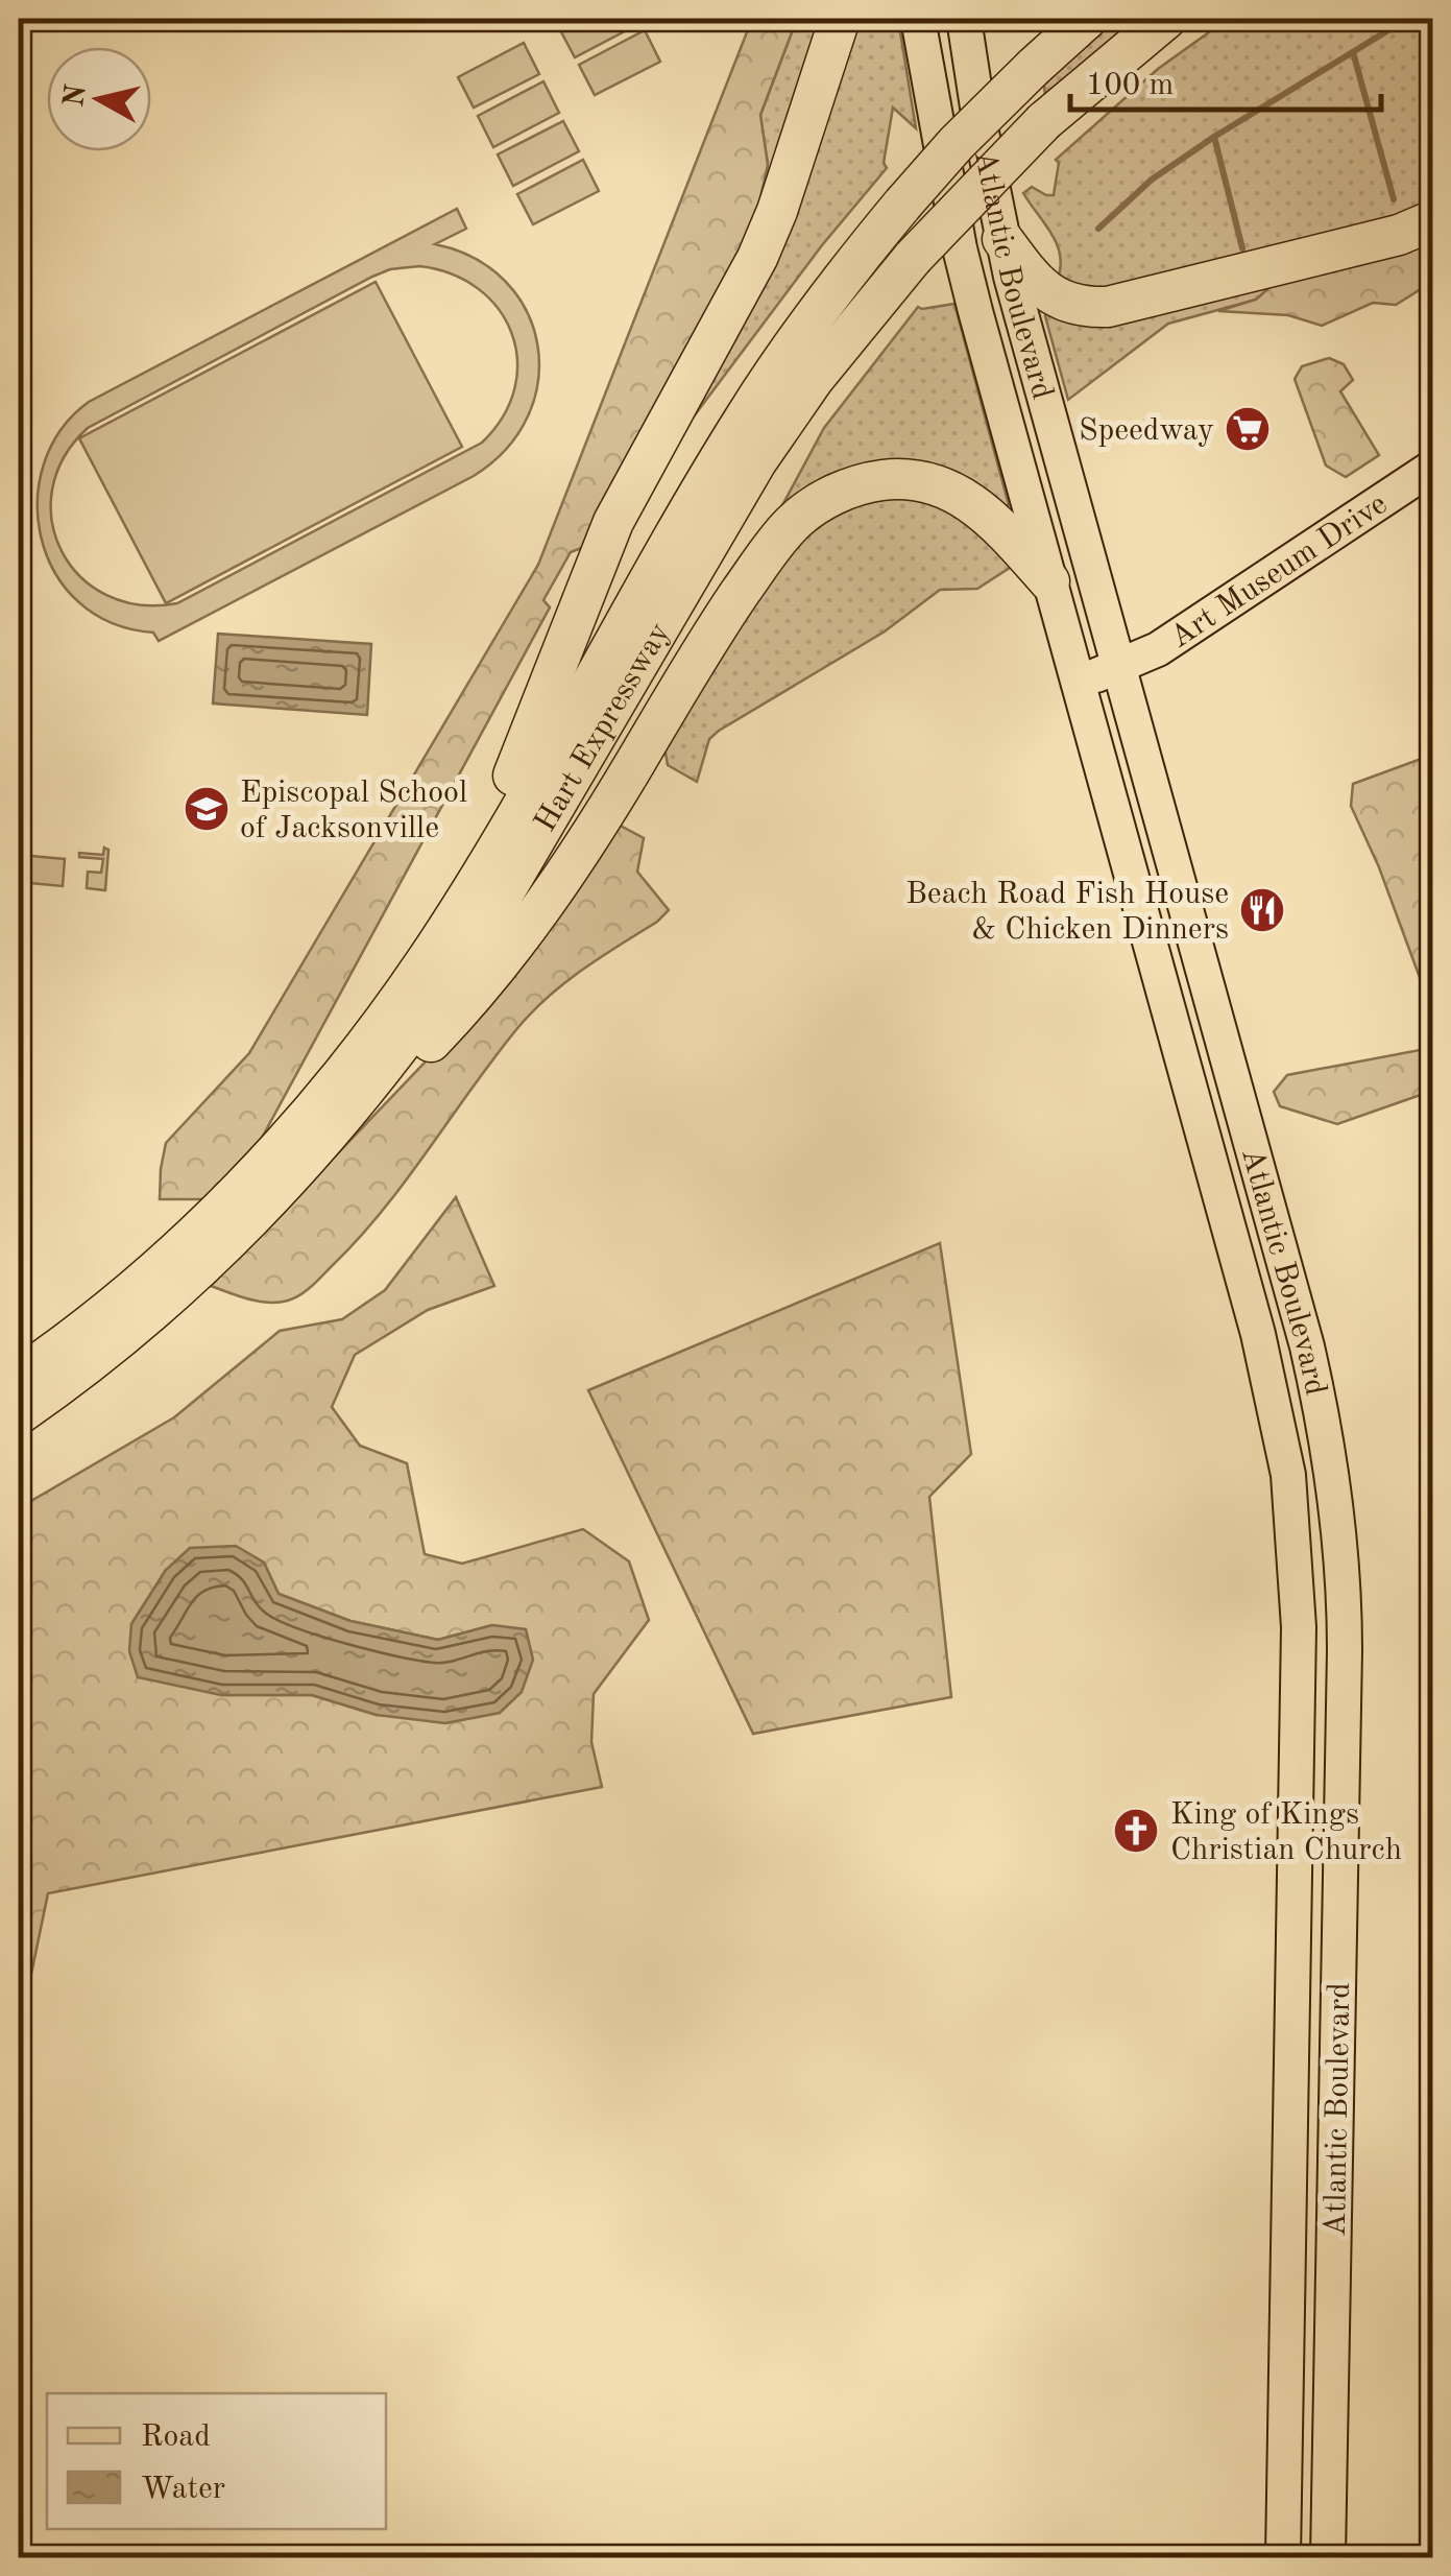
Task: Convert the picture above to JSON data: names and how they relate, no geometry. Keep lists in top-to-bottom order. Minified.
{"streets":{"highway":["Hart Expressway"],"main road":["Atlantic Boulevard","Art Museum Drive"]},"crossings":[["Atlantic Boulevard","Art Museum Drive"]],"places":{"supermarket":["Speedway"],"school or university":["Episcopal School of Jacksonville"],"restaurant":["Beach Road Fish House & Chicken Dinners"],"church":["King of Kings Christian Church"]},"legend":["Road","Water"],"scale_bar":"100 m","north":"left"}
